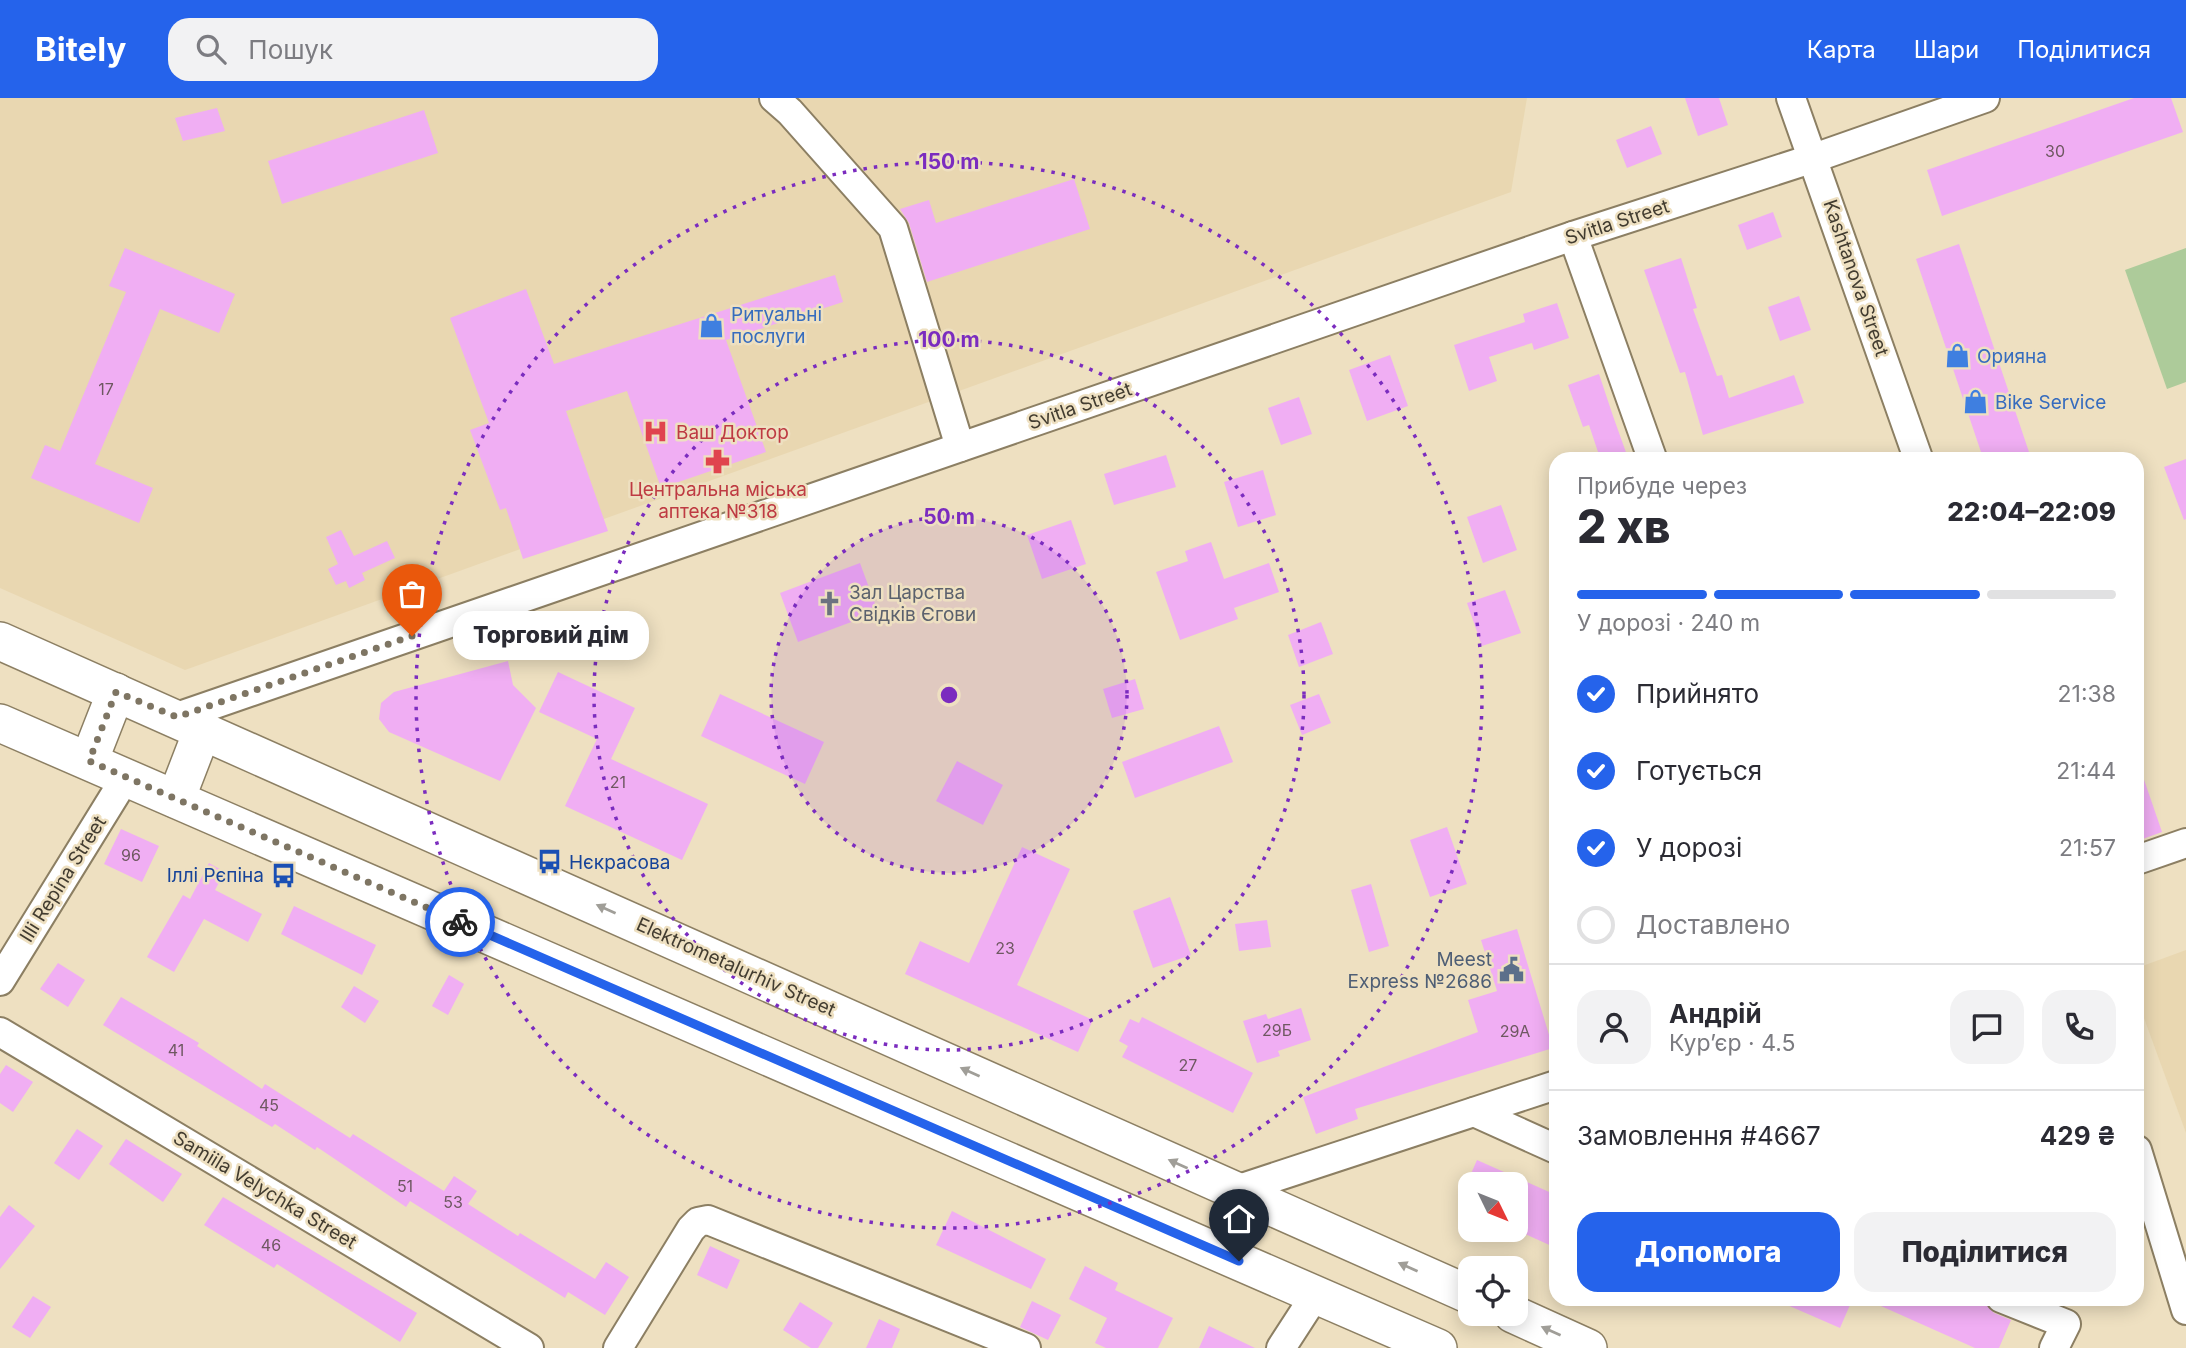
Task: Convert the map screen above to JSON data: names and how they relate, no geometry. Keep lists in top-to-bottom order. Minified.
{"streets":{"main road":["Elektrometalurhiv Street"],"street":["Svitla Street","Kashtanova Street","Illi Repina Street","Samiila Velychka Street"]},"crossings":[["Svitla Street","Kashtanova Street"],["Svitla Street","Elektrometalurhiv Street"]],"places":{"shop":["Ритуальні послуги","Орияна","Bike Service"],"hospital":["Ваш Доктор"],"pharmacy":["Центральна міська аптека №318"],"church":["Зал Царства Свідків Єгови"],"other":["Торговий дім"],"bus stop":["Нєкрасова","Іллі Рєпіна"],"public building":["Meest Express №2686"]},"house_numbers":["30","17","21","96","23","29Б","29А","41","27","45","51","53","46"],"north":"bottom right","page":{"header":"Bitely","search":"Пошук","nav":["Карта","Шари","Поділитися"],"heading":["2 хв","Прибуде через","22:04–22:09"],"panel":["Андрій","Кур’єр · 4.5","Замовлення #4667","429 ₴"],"bar":"У дорозі · 240 m","bubble":"Торговий дім","list":[["Прийнято","21:38"],["Готується","21:44"],["У дорозі","21:57"],"Доставлено"],"buttons":["Допомога","Поділитися"]},"rings":["150 m","100 m","50 m"]}
